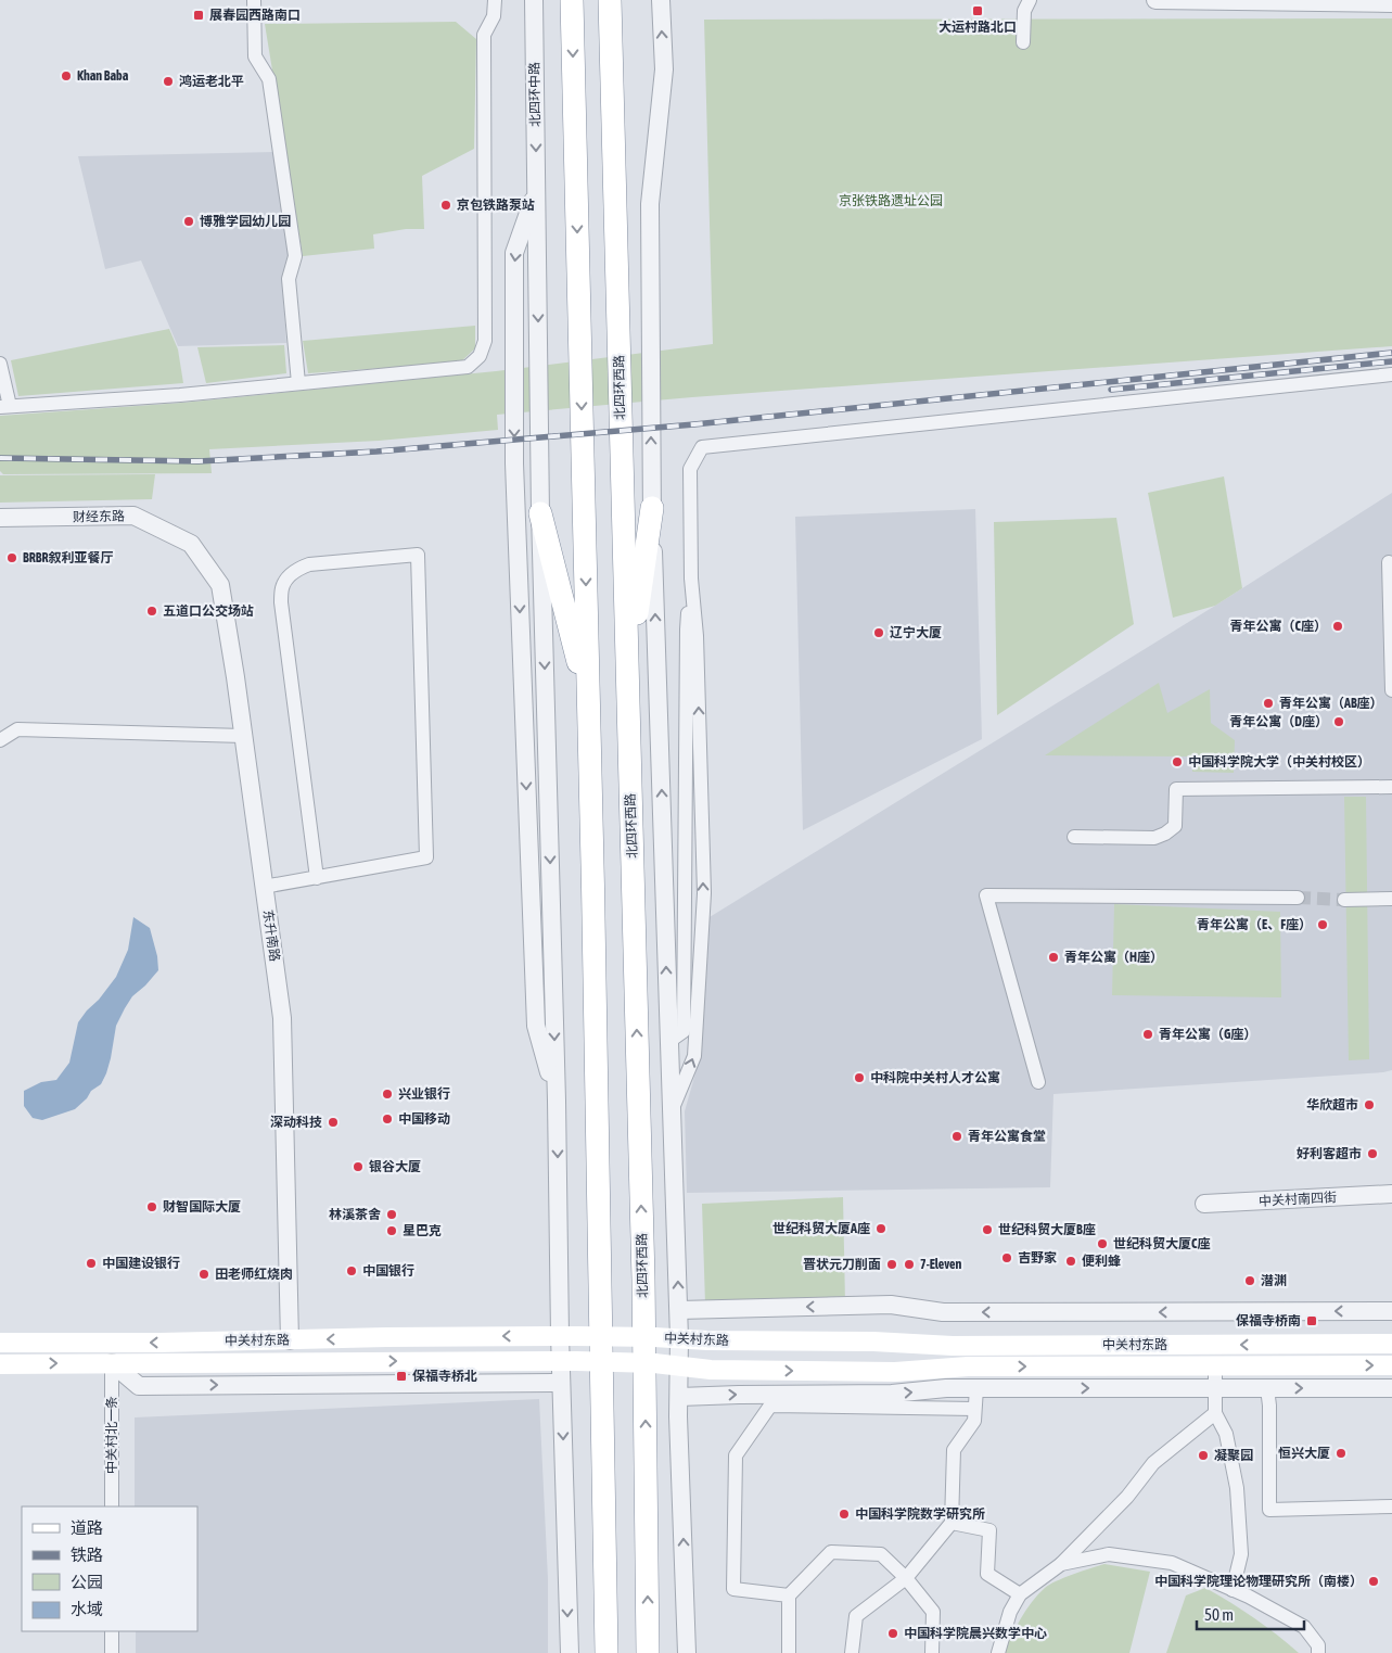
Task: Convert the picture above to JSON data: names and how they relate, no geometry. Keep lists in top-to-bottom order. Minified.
{"streets":{"highway":["北四环西路"],"main road":["中关村东路"],"street":["北四环中路","财经东路","东升南路","中关村南四街","中关村北一条"]},"crossings":[["财经东路","东升南路"],["东升南路","中关村东路"],["中关村东路","中关村北一条"]],"parks":["京张铁路遗址公园"],"places":{"transit":["大运村路北口","展春园西路南口","保福寺桥南","保福寺桥北"],"other":["Khan Baba","鸿运老北平","京包铁路泵站","博雅学园幼儿园","BRBR叙利亚餐厅","五道口公交场站","青年公寓（C座）","辽宁大厦","青年公寓（AB座）","青年公寓（D座）","中国科学院大学（中关村校区）","青年公寓（E、F座）","青年公寓（H座）","青年公寓（G座）","中科院中关村人才公寓","兴业银行","华欣超市","中国移动","深动科技","青年公寓食堂","好利客超市","银谷大厦","财智国际大厦","林溪茶舍","世纪科贸大厦A座","世纪科贸大厦B座","星巴克","世纪科贸大厦C座","吉野家","便利蜂","中国建设银行","晋状元刀削面","7-Eleven","中国银行","田老师红烧肉","潜渊","恒兴大厦","凝聚园","中国科学院数学研究所","中国科学院理论物理研究所（南楼）","中国科学院晨兴数学中心"]},"legend":["道路","铁路","公园","水域"],"scale_bar":"50 m"}
